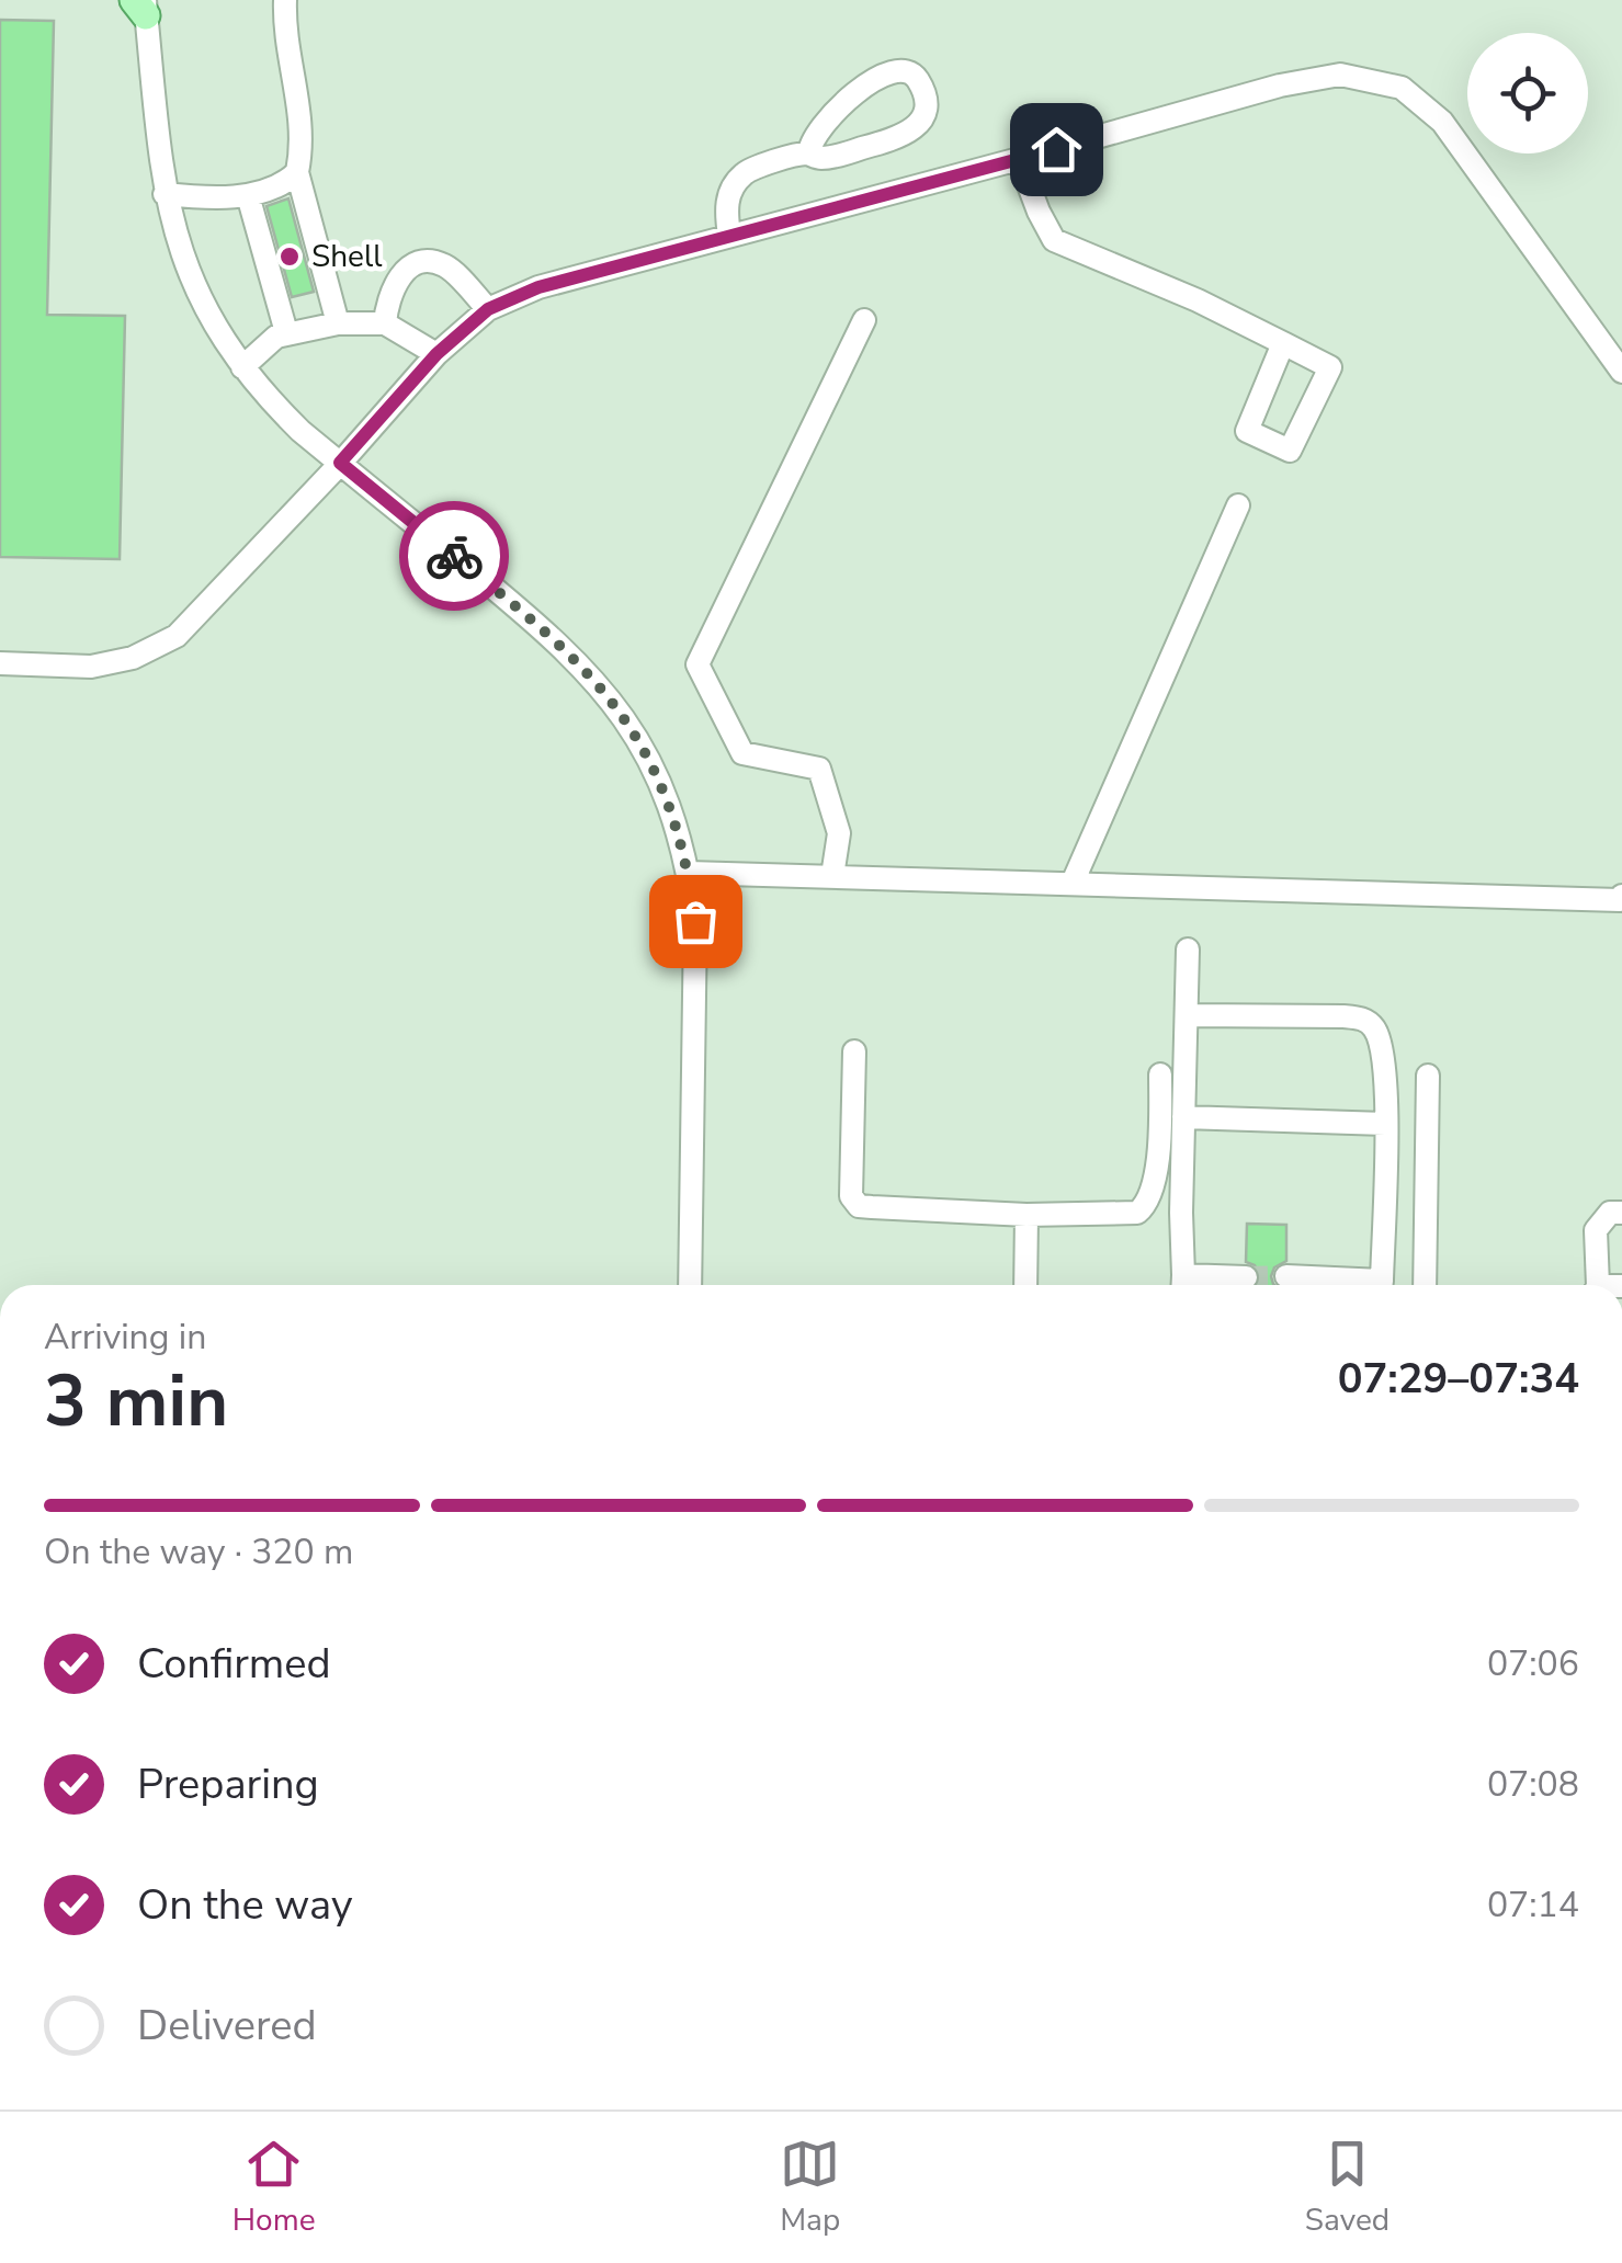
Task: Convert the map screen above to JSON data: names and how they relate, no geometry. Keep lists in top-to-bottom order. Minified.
{"places":["Shell"],"page":{"heading":["3 min","Arriving in","07:29–07:34"],"bar":"On the way · 320 m","list":[["Confirmed","07:06"],["Preparing","07:08"],["On the way","07:14"],"Delivered"],"tabs":["Home","Map","Saved"]}}
